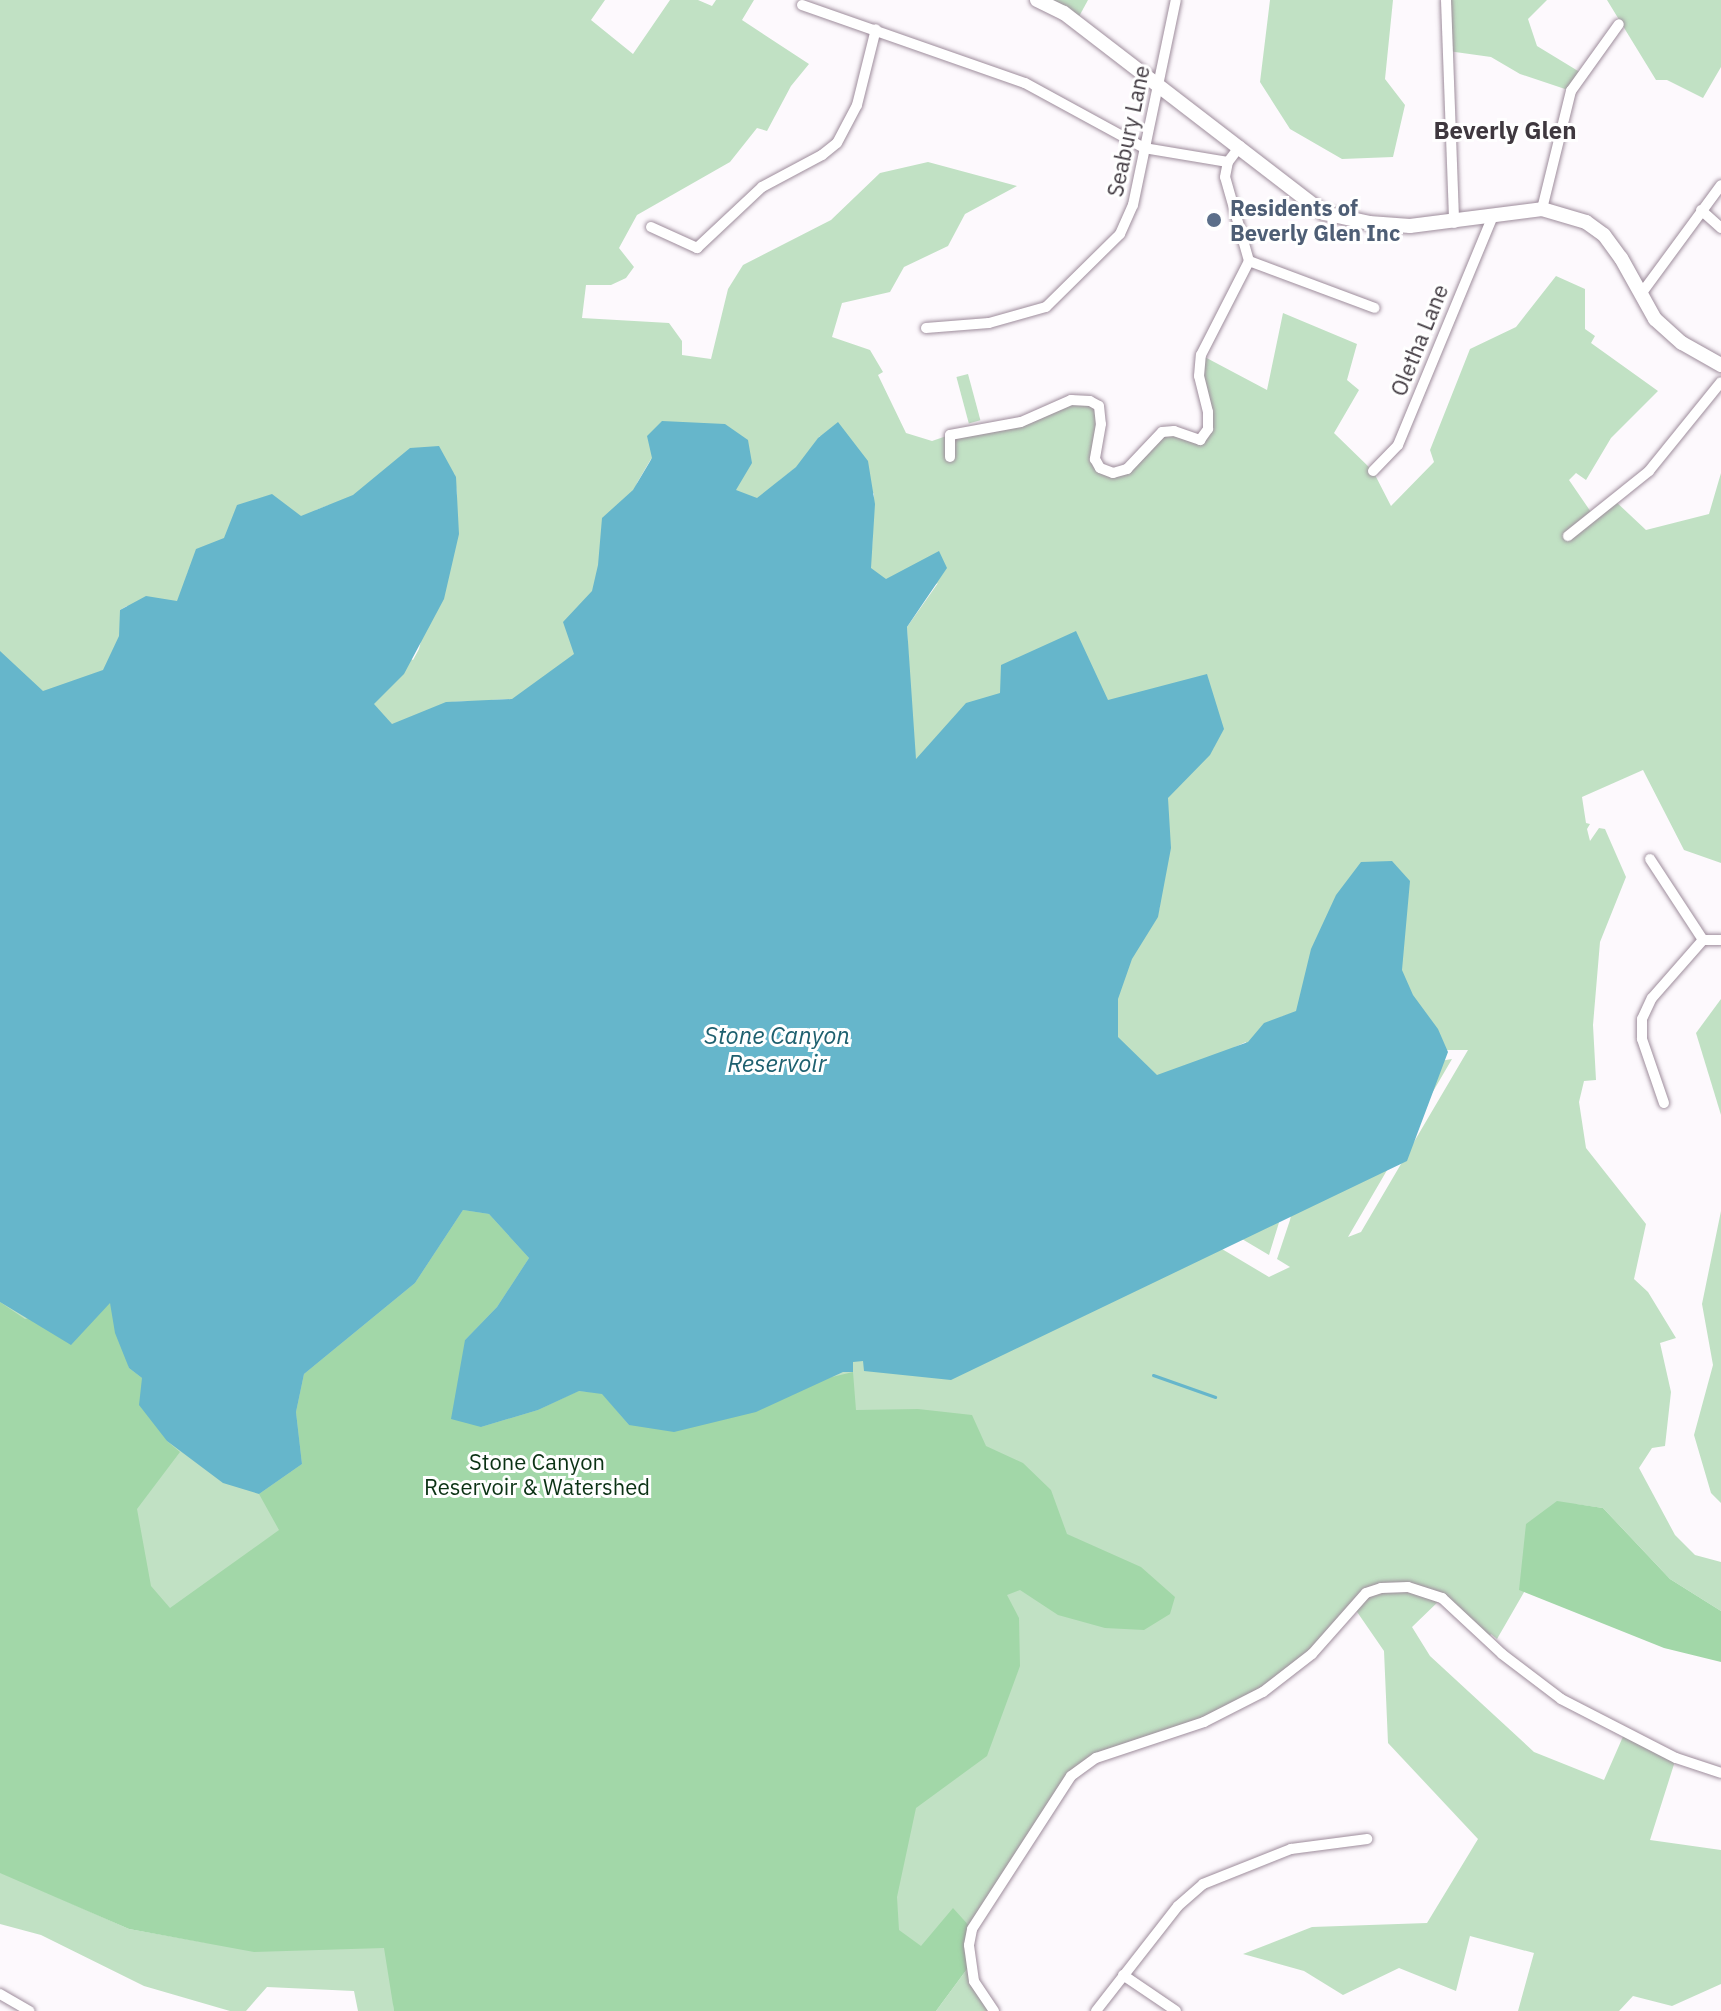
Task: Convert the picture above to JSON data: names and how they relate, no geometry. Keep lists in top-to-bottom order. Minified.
{"streets":{"street":["Seabury Lane","Oletha Lane"]},"districts":["Beverly Glen"],"water":["Stone Canyon Reservoir"],"parks":["Stone Canyon Reservoir & Watershed"],"places":["Residents of Beverly Glen Inc"]}
